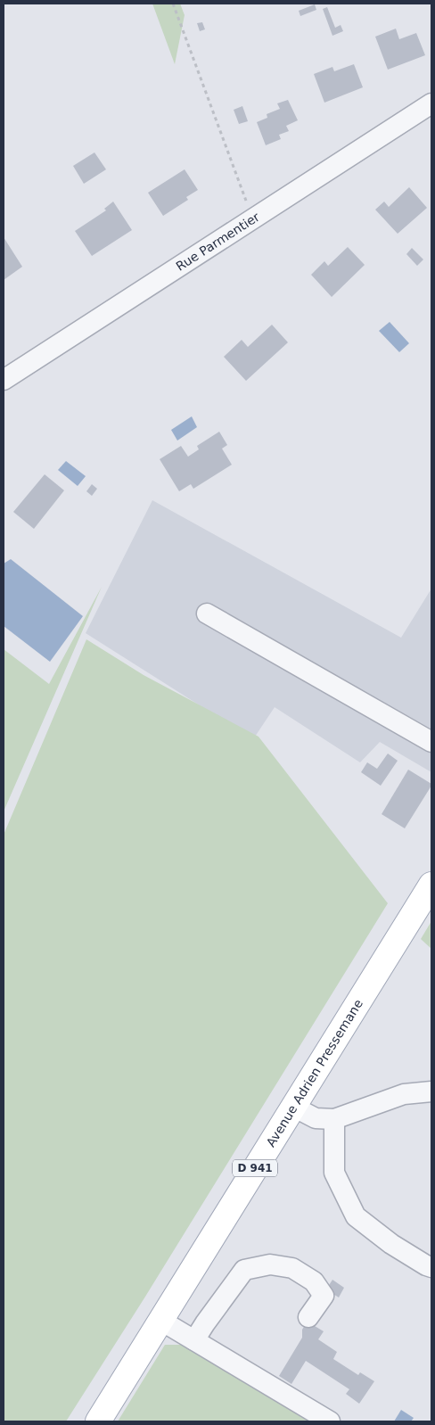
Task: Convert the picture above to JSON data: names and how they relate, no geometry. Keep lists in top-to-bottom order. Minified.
{"streets":{"main road":["Avenue Adrien Pressemane","D 941"],"street":["Rue Parmentier"]}}
